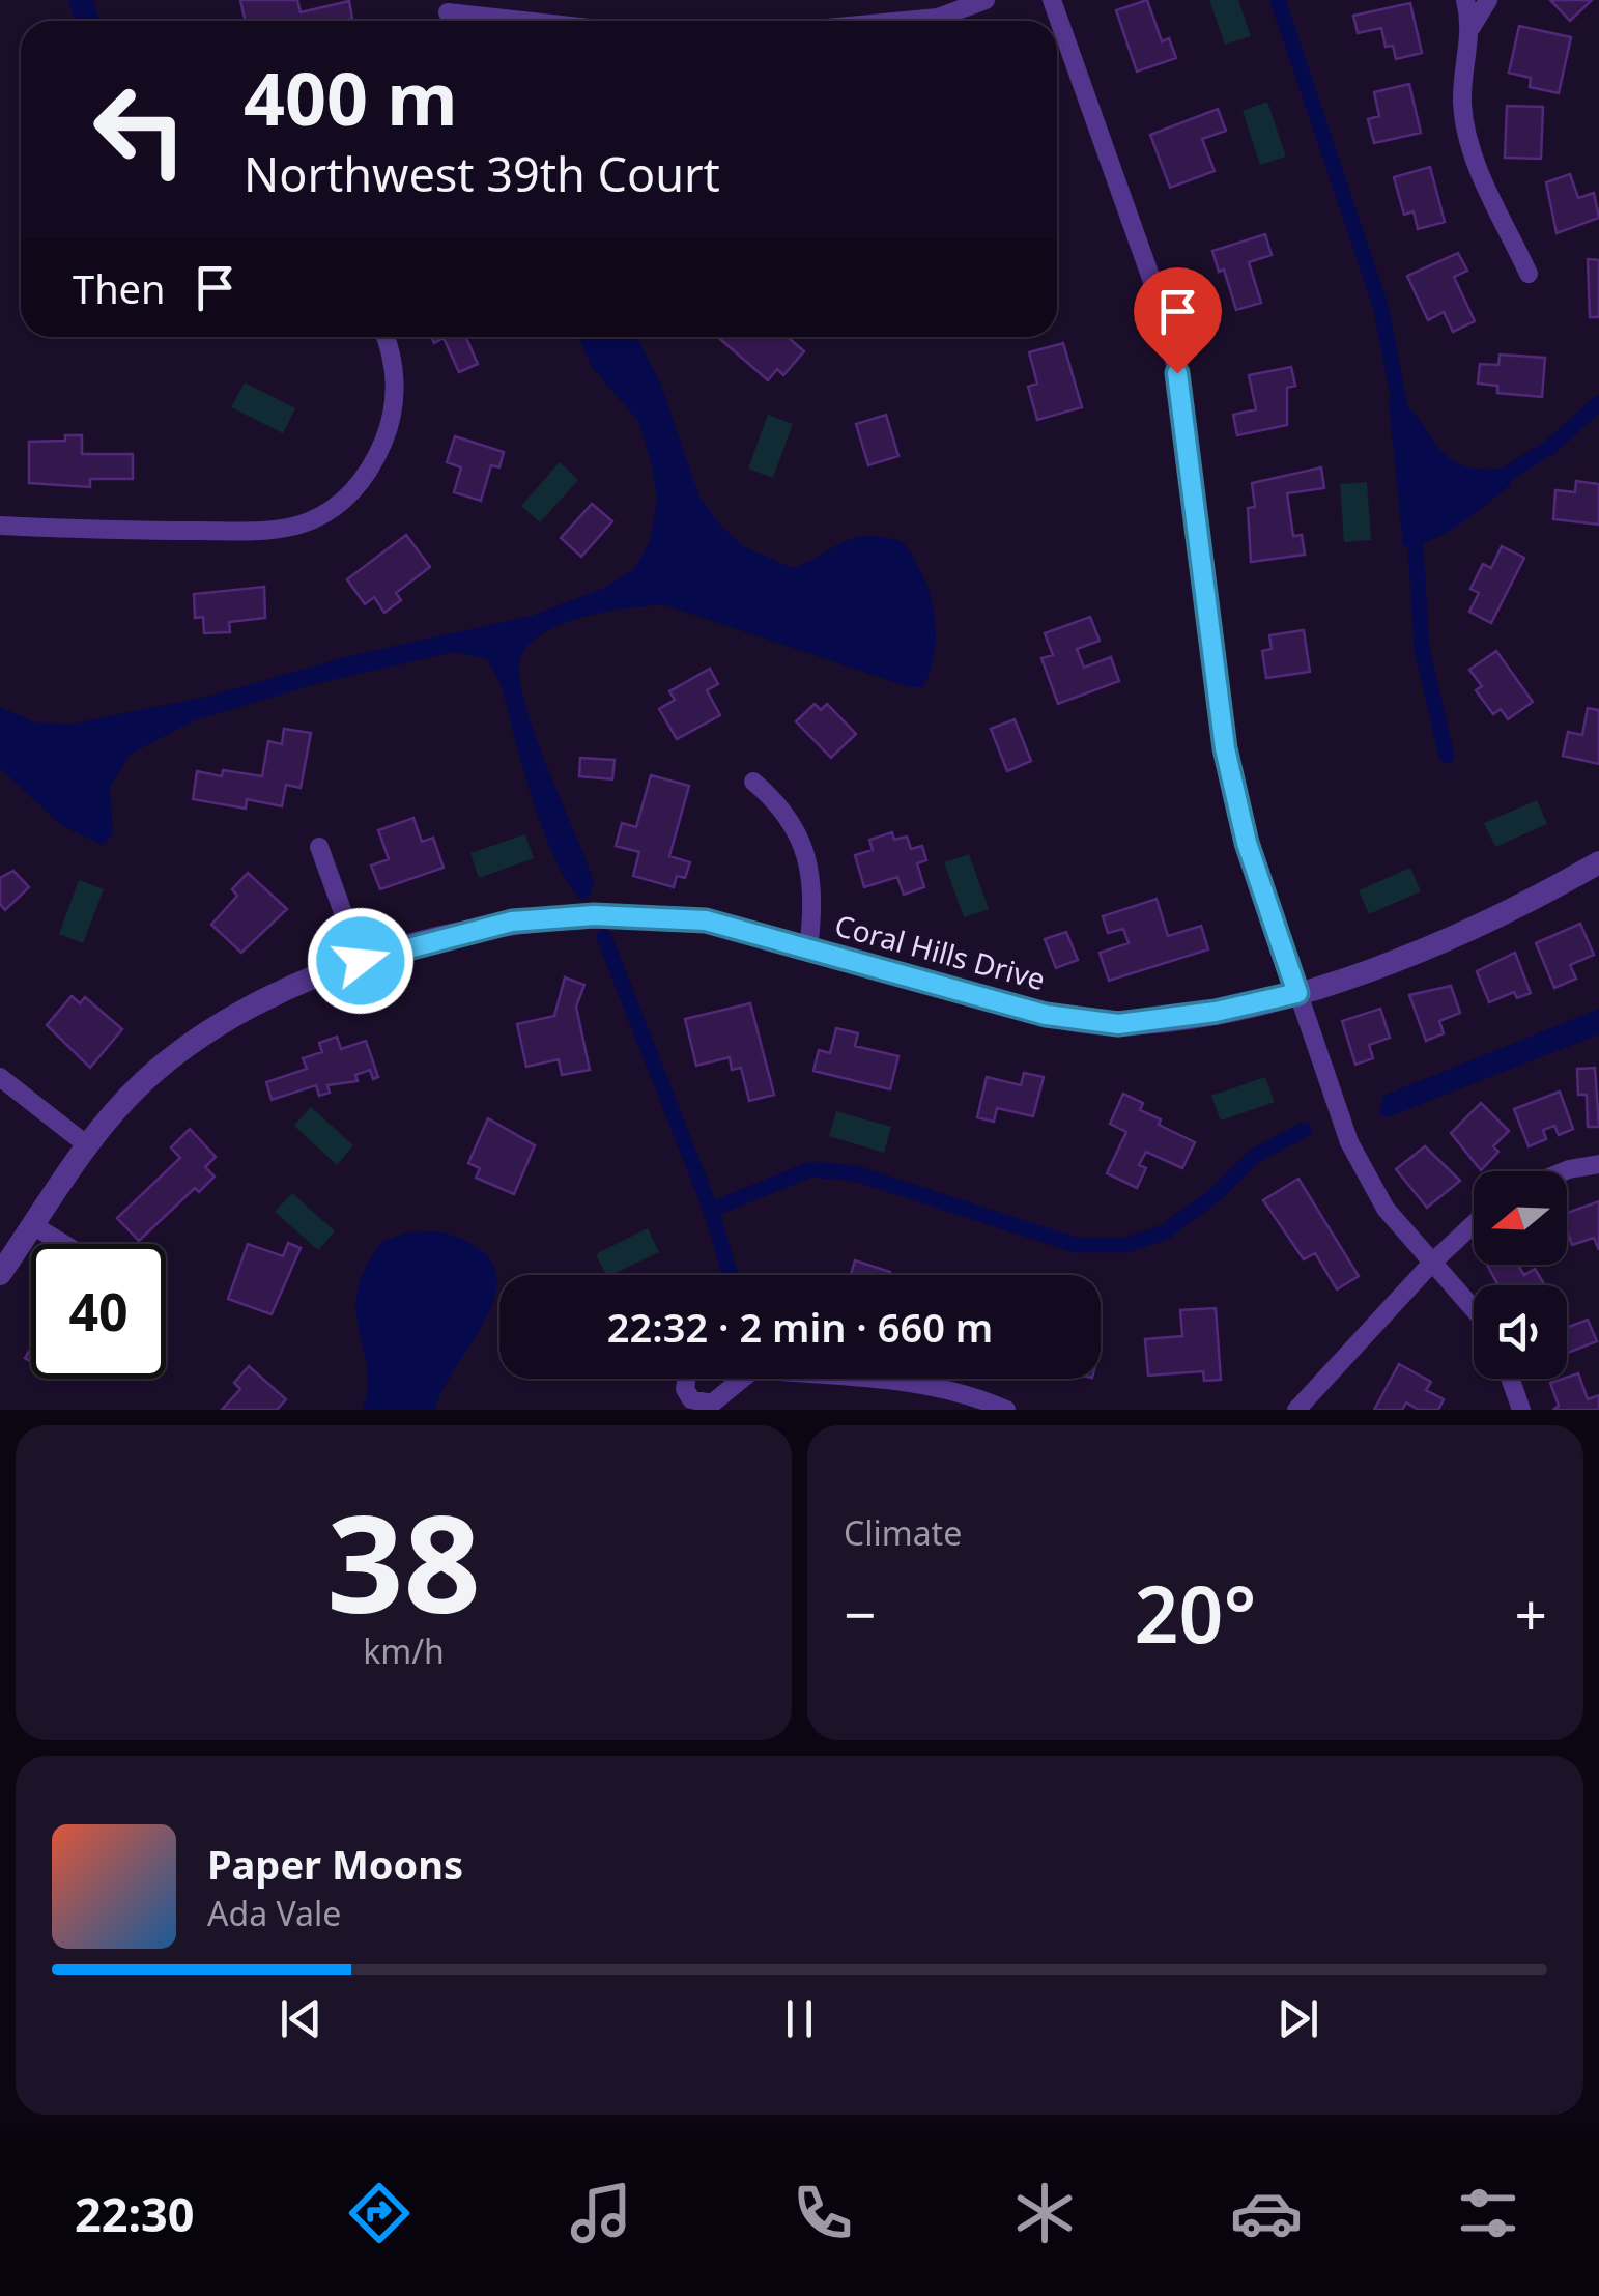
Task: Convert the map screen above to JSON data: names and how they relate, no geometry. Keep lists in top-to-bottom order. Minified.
{"streets":{"street":["Coral Hills Drive"]},"north":"left","page":{"turn":["400 m","Northwest 39th Court"],"then":"Then","limit":"40","trip":"22:32 · 2 min · 660 m","tile":[["38","km/h"],"Climate"],"heat":["−","20°","+"],"song":["Paper Moons","Ada Vale"],"tabs":"22:30"}}
